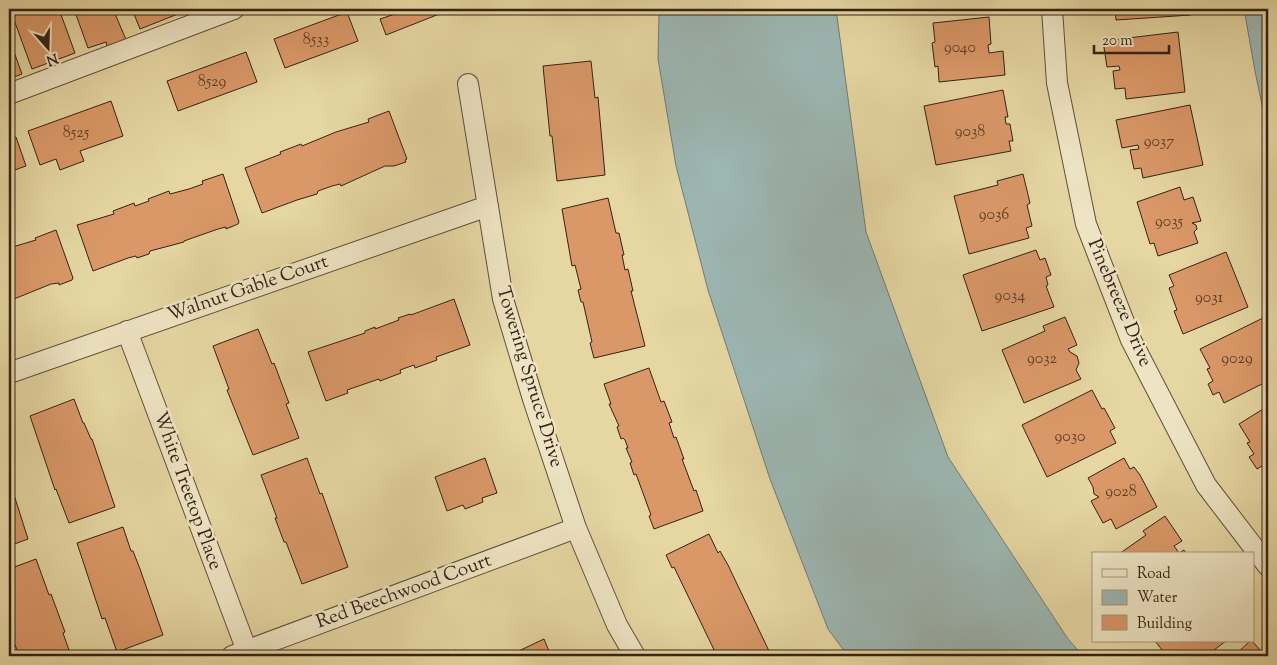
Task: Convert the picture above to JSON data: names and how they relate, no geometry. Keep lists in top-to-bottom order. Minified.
{"streets":{"street":["Walnut Gable Court","Pinebreeze Drive","Towering Spruce Drive","White Treetop Place","Red Beechwood Court"]},"crossings":[["Walnut Gable Court","Towering Spruce Drive"],["Walnut Gable Court","White Treetop Place"],["Towering Spruce Drive","Red Beechwood Court"],["White Treetop Place","Red Beechwood Court"]],"house_numbers":["8533","9040","8529","9038","8525","9037","9036","9035","9034","9031","9032","9029","9030","9028"],"legend":["Road","Water","Building"],"scale_bar":"20 m","north":"bottom"}
